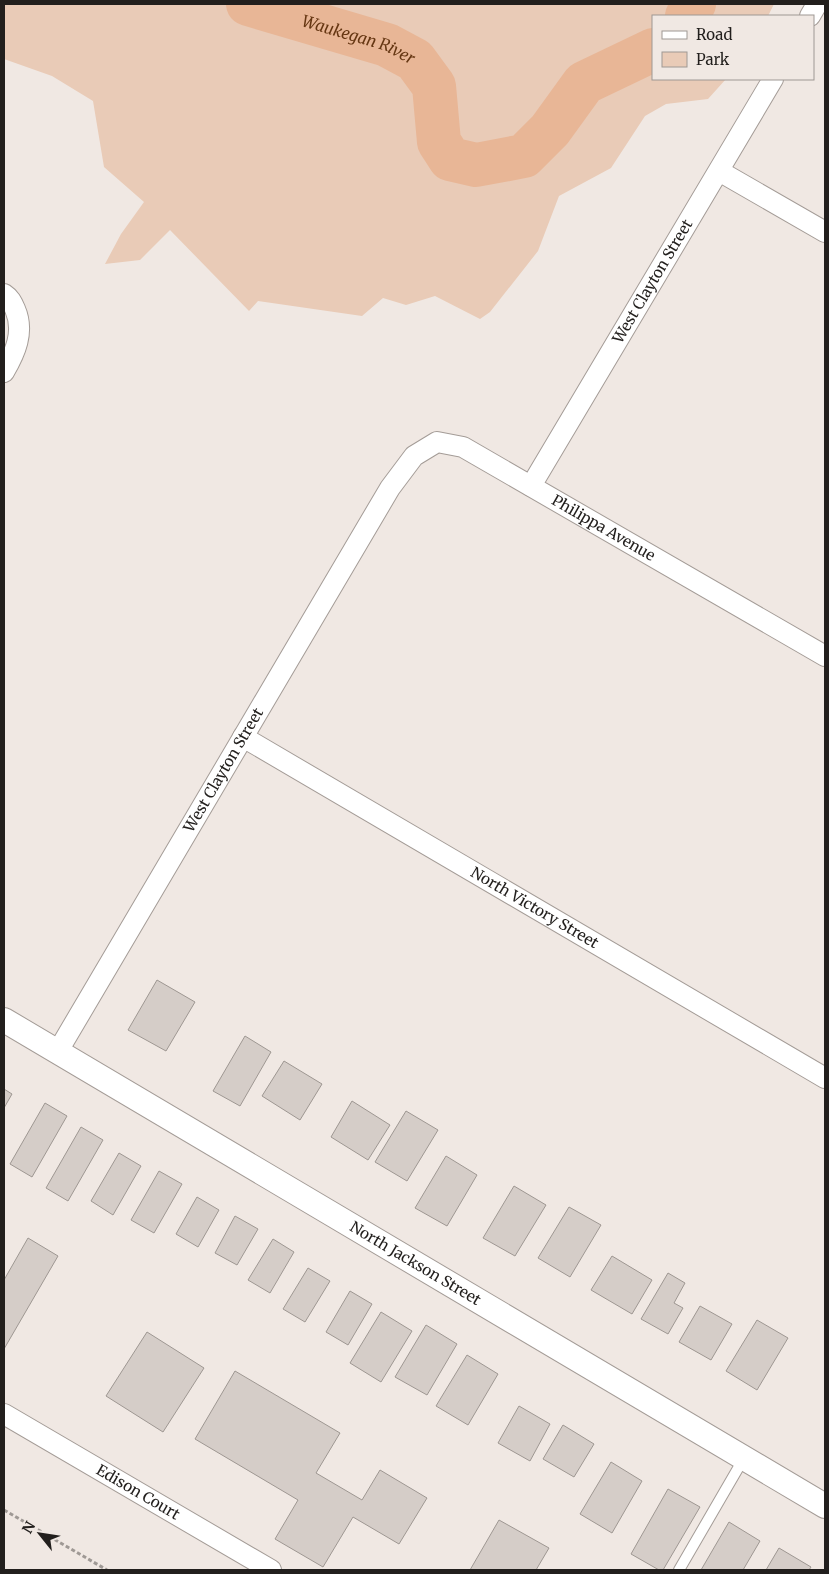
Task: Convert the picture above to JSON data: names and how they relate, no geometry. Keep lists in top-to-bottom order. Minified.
{"streets":{"street":["West Clayton Street","Philippa Avenue","North Victory Street","North Jackson Street","Edison Court"]},"crossings":[["West Clayton Street","Philippa Avenue"],["West Clayton Street","North Victory Street"],["West Clayton Street","North Jackson Street"]],"water":["Waukegan River"],"legend":["Road","Park"],"north":"top left"}
